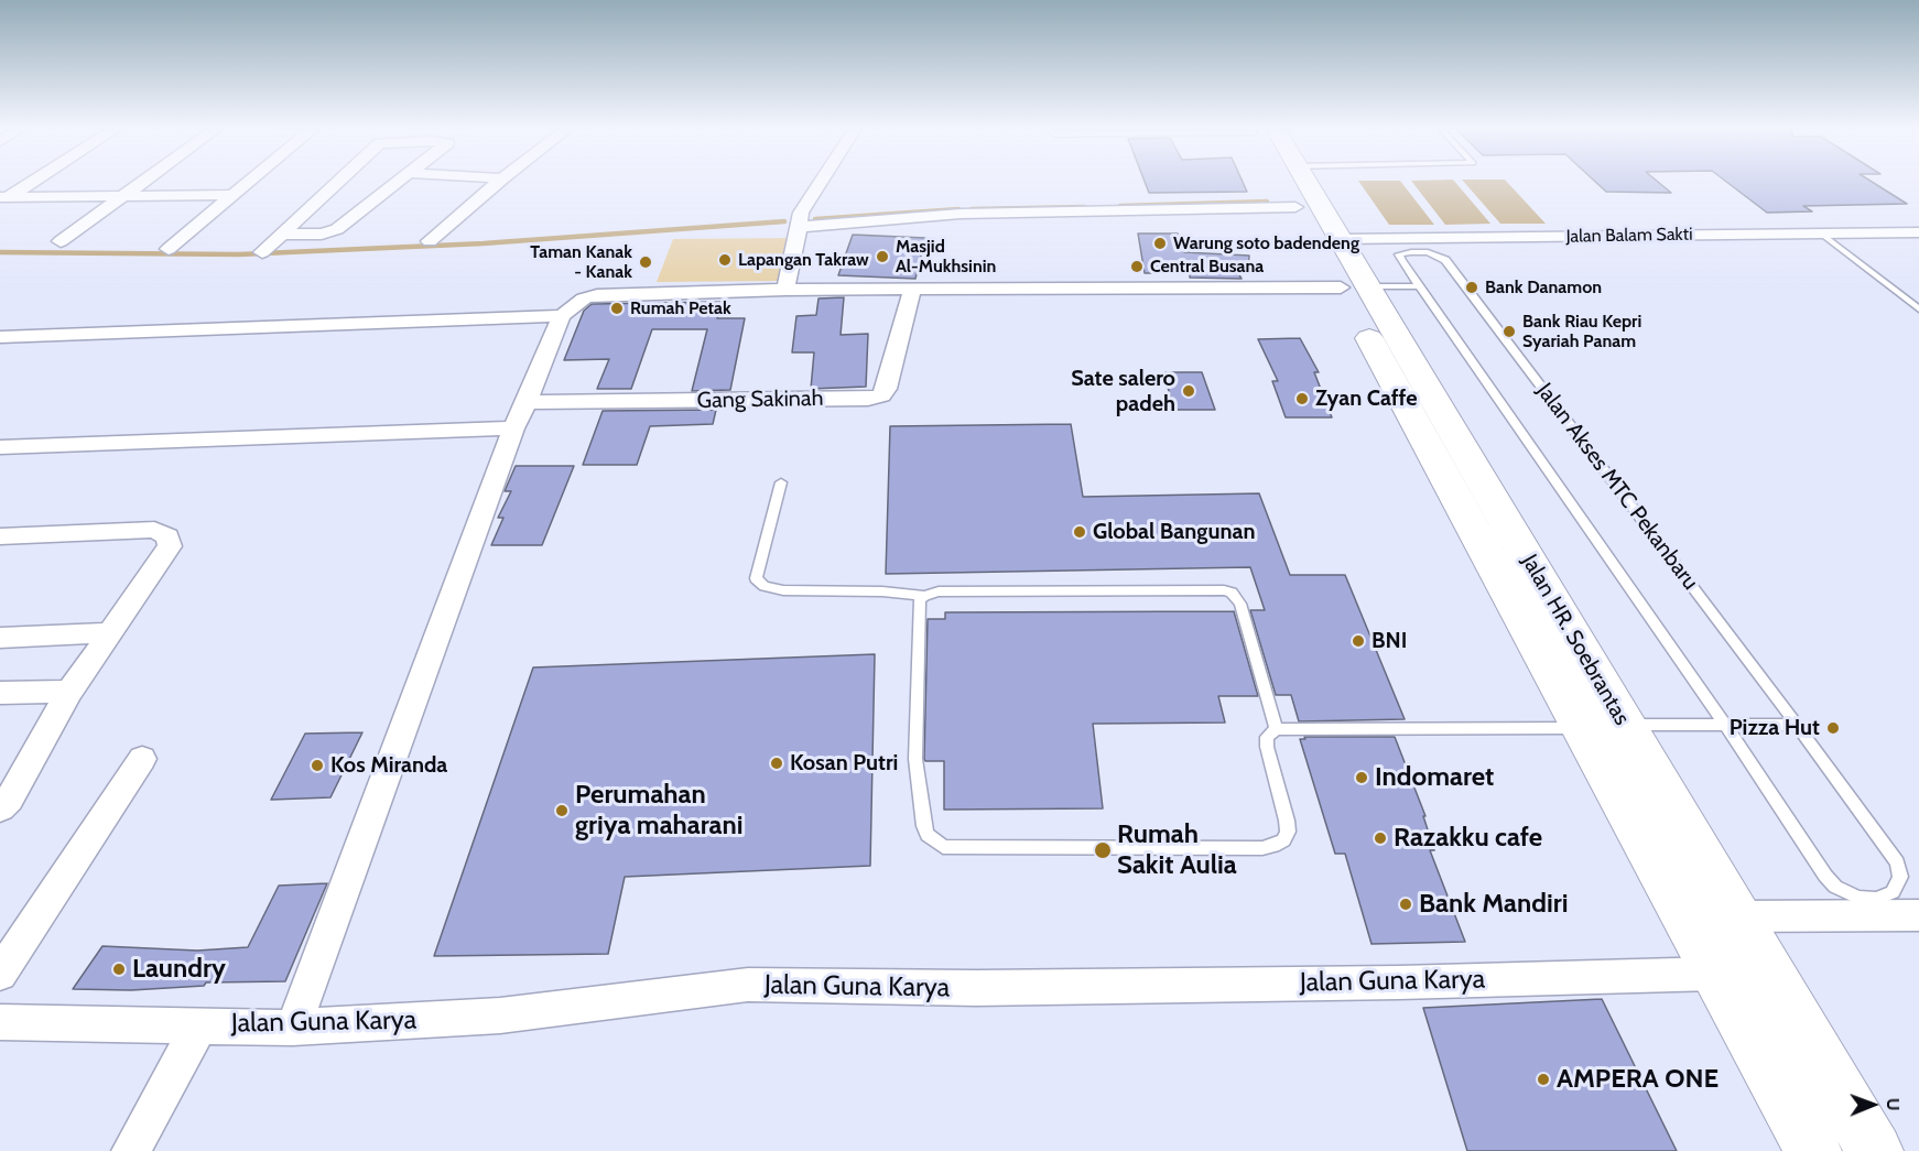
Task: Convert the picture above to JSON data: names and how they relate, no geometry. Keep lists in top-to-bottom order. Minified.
{"streets":{"main road":["Jalan HR. Soebrantas"],"street":["Jalan Balam Sakti","Gang Sakinah","Jalan Guna Karya"],"lane":["Jalan Akses MTC Pekanbaru"]},"crossings":[["Jalan Balam Sakti","Jalan HR. Soebrantas"],["Jalan HR. Soebrantas","Jalan Guna Karya"]],"places":["Warung soto badendeng","Masjid Al-Mukhsinin","Lapangan Takraw","Taman Kanak - Kanak","Central Busana","Bank Danamon","Rumah Petak","Bank Riau Kepri Syariah Panam","Sate salero padeh","Zyan Caffe","Global Bangunan","BNI","Pizza Hut","Kosan Putri","Kos Miranda","Indomaret","Perumahan griya maharani","Razakku cafe","Rumah Sakit Aulia","Bank Mandiri","Laundry","AMPERA ONE"],"north":"right"}
